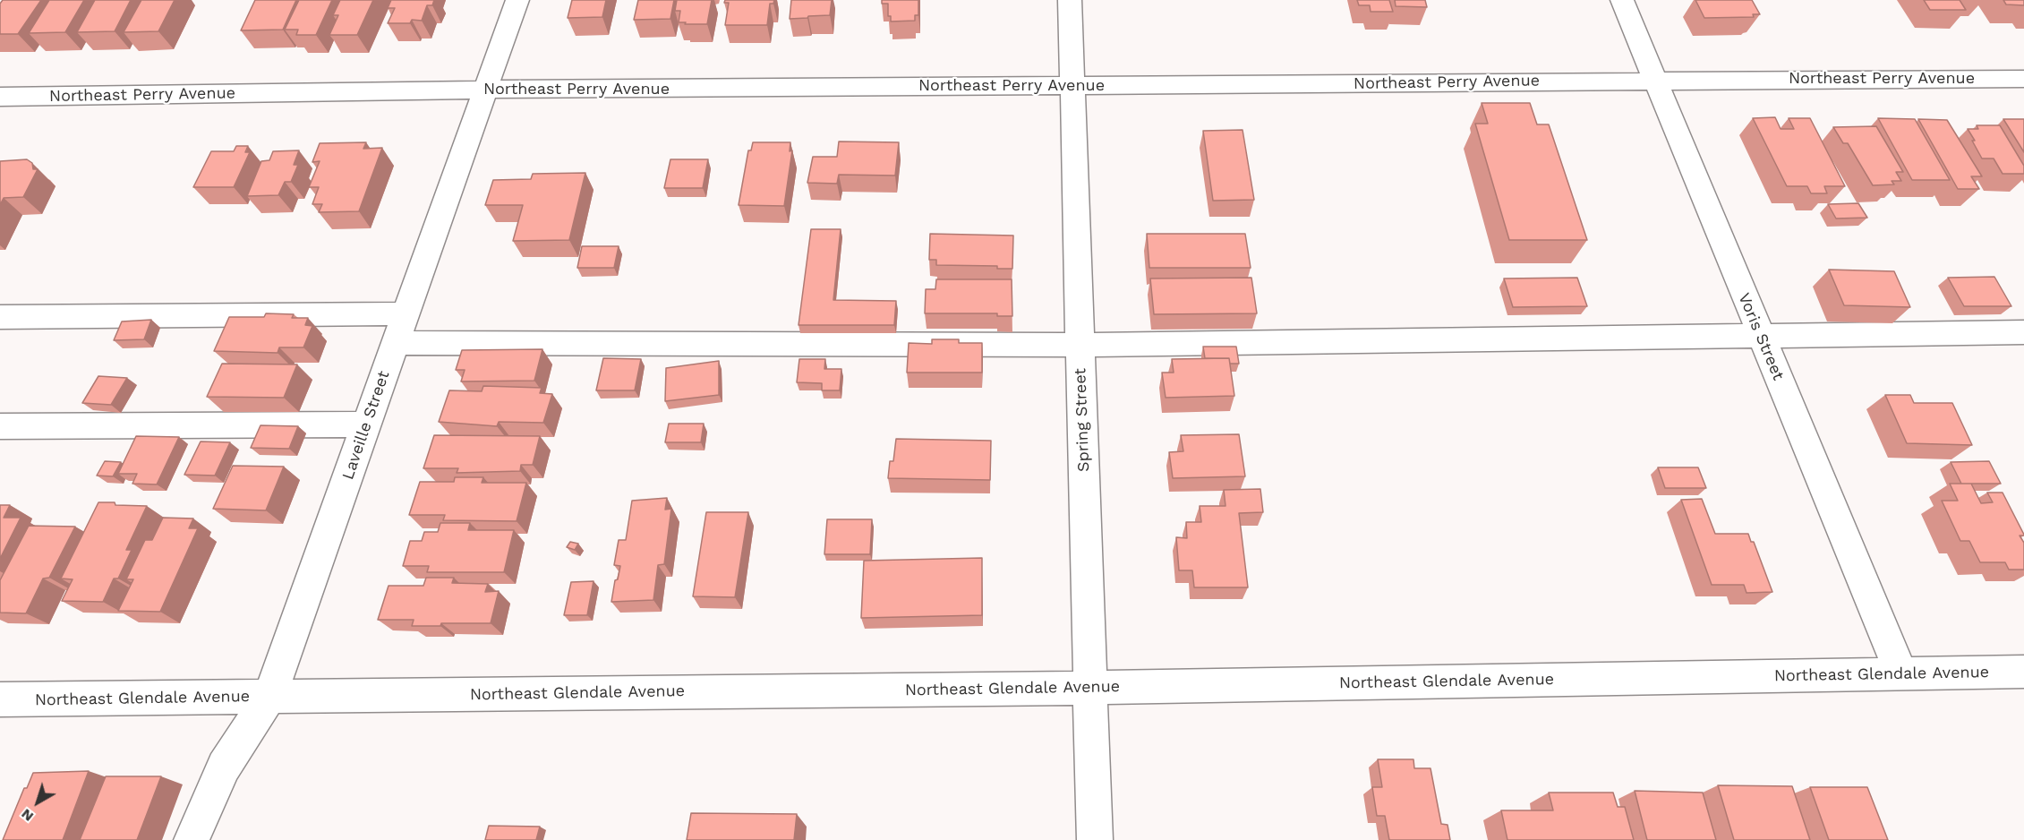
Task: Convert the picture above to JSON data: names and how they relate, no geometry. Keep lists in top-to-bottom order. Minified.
{"streets":{"street":["Northeast Perry Avenue","Voris Street","Spring Street","Laveille Street","Northeast Glendale Avenue"]},"crossings":[["Northeast Perry Avenue","Voris Street"],["Northeast Perry Avenue","Spring Street"],["Northeast Perry Avenue","Laveille Street"],["Voris Street","Northeast Glendale Avenue"],["Spring Street","Northeast Glendale Avenue"],["Laveille Street","Northeast Glendale Avenue"]],"north":"bottom left"}
